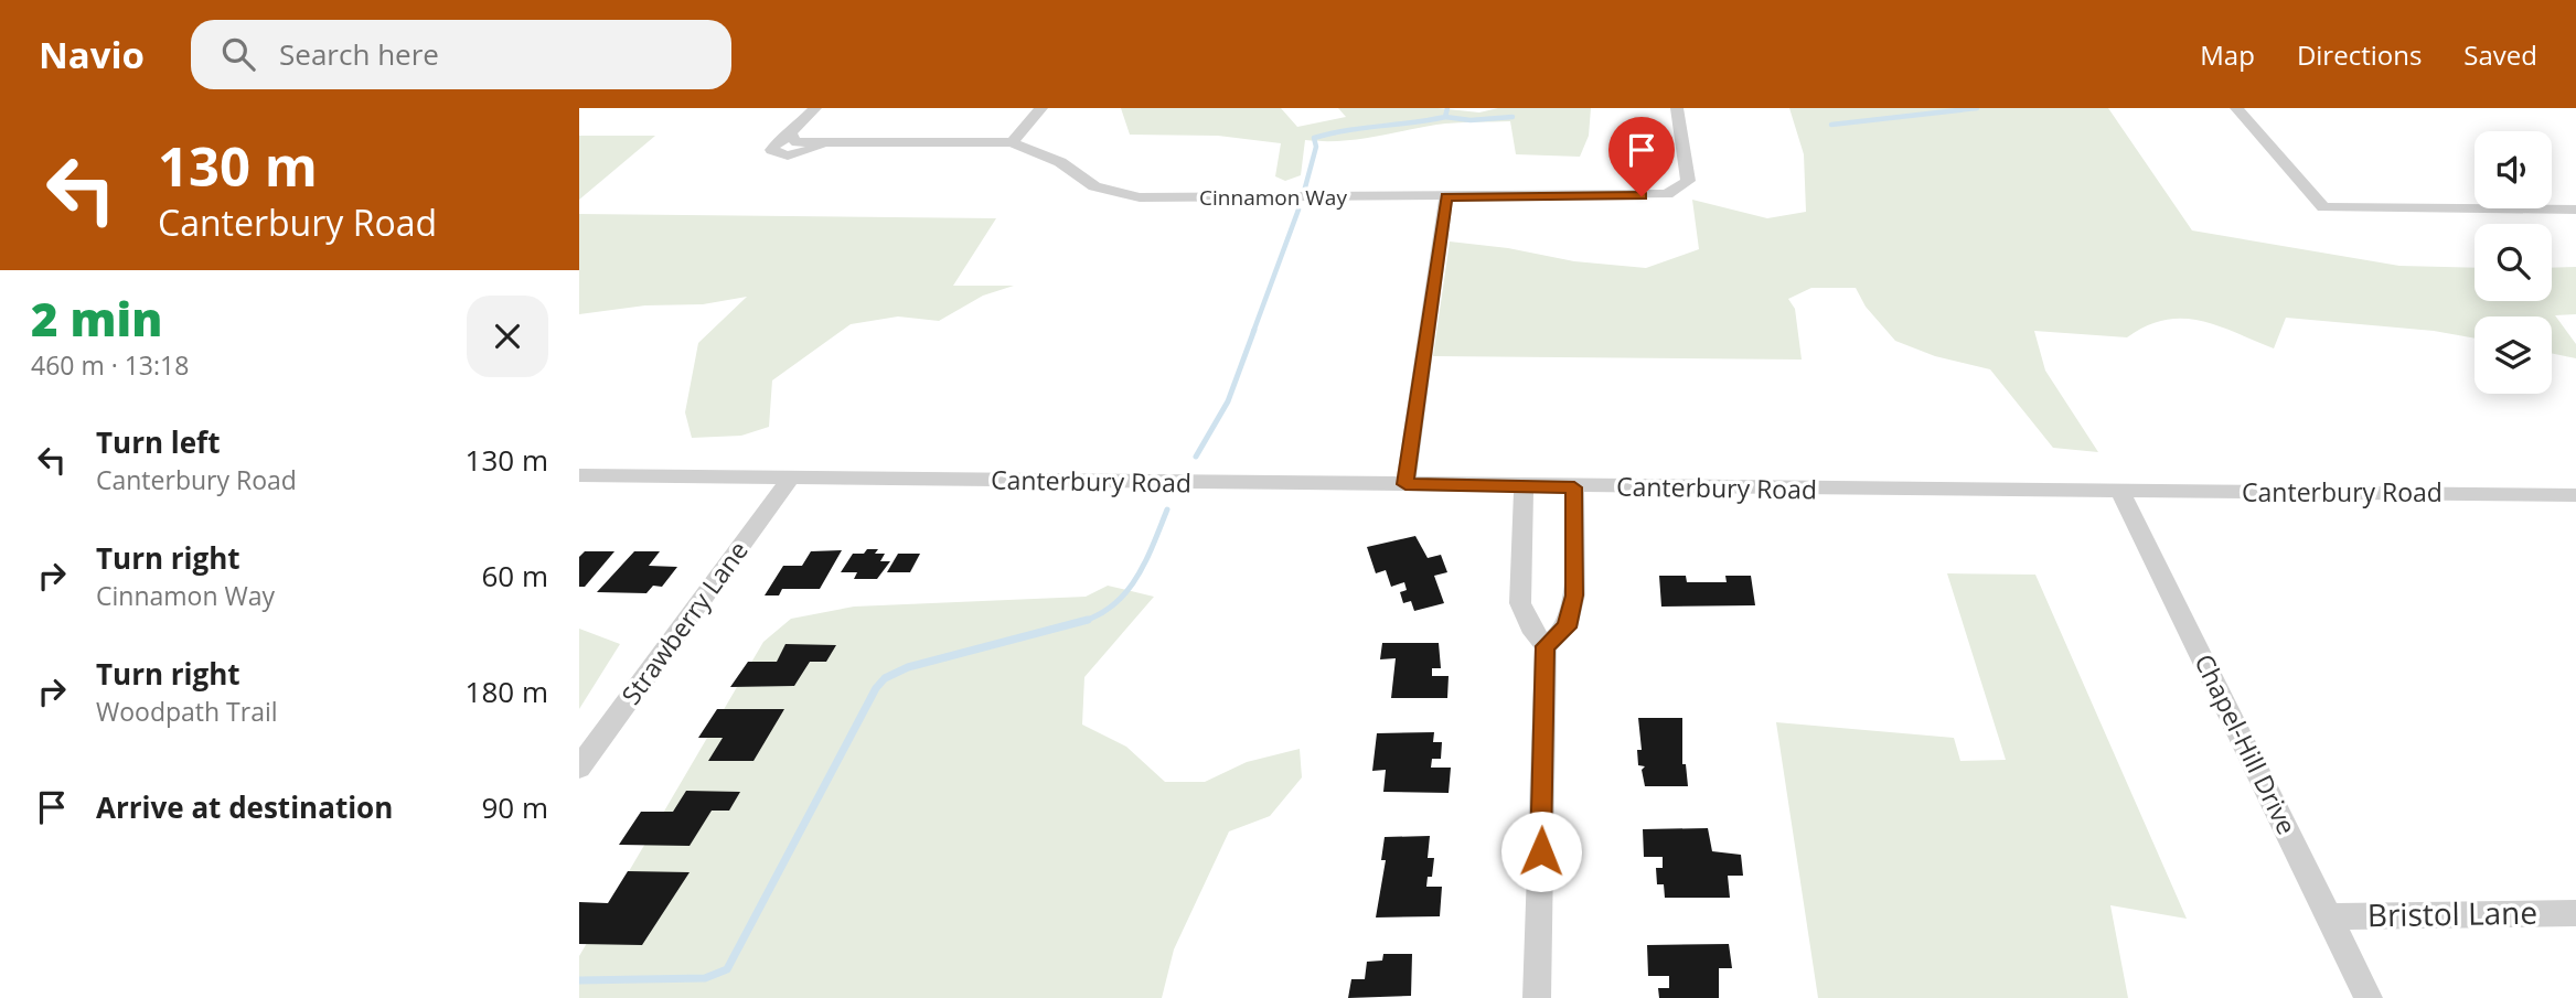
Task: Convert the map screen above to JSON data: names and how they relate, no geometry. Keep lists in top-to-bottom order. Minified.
{"streets":{"street":["Cinnamon Way","Canterbury Road","Strawberry Lane","Chapel-Hill Drive","Bristol Lane"]},"crossings":[["Canterbury Road","Strawberry Lane"],["Canterbury Road","Chapel-Hill Drive"],["Chapel-Hill Drive","Bristol Lane"]],"page":{"header":"Navio","search":"Search here","nav":["Map","Directions","Saved"],"turn":["130 m","Canterbury Road"],"heading":["2 min","460 m · 13:18"],"list":[{"name":"Turn left","note":"Canterbury Road","value":"130 m"},{"name":"Turn right","note":"Cinnamon Way","value":"60 m"},{"name":"Turn right","note":"Woodpath Trail","value":"180 m"},{"name":"Arrive at destination","value":"90 m"}]}}
